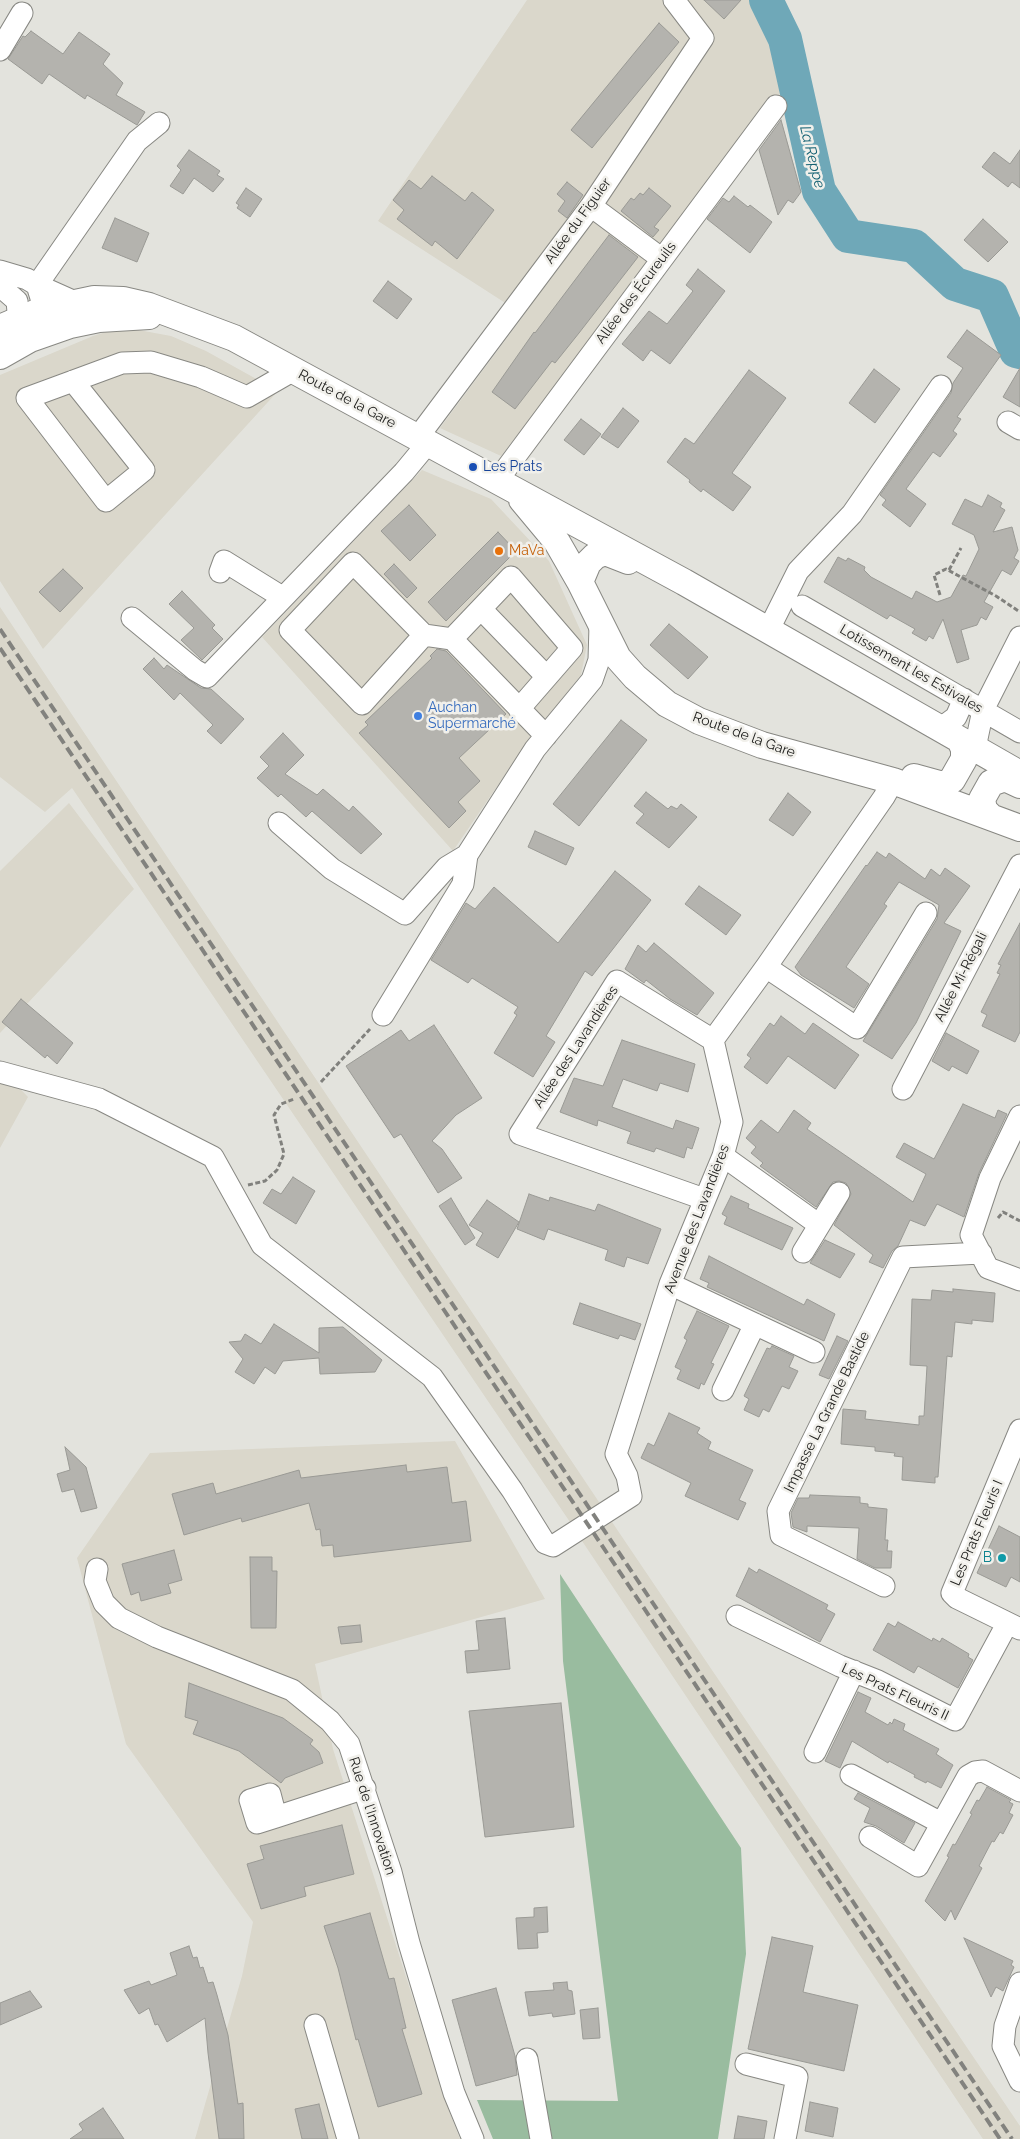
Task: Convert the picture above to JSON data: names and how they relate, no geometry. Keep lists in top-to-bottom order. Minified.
{"streets":{"main road":["Route de la Gare"],"street":["Allée du Figuier","Allée des Écureuils","Lotissement les Estivales","Allée Mi-Régali","Allée des Lavandières","Avenue des Lavandières","Impasse La Grande Bastide","Les Prats Fleuris I","Les Prats Fleuris II","Rue de l'Innovation"]},"crossings":[["Allée du Figuier","Route de la Gare"],["Allée des Écureuils","Route de la Gare"],["Allée des Lavandières","Avenue des Lavandières"],["Les Prats Fleuris I","Les Prats Fleuris II"]],"water":["La Reppe"],"places":["Les Prats","MaVa","Auchan Supermarché","B"]}
